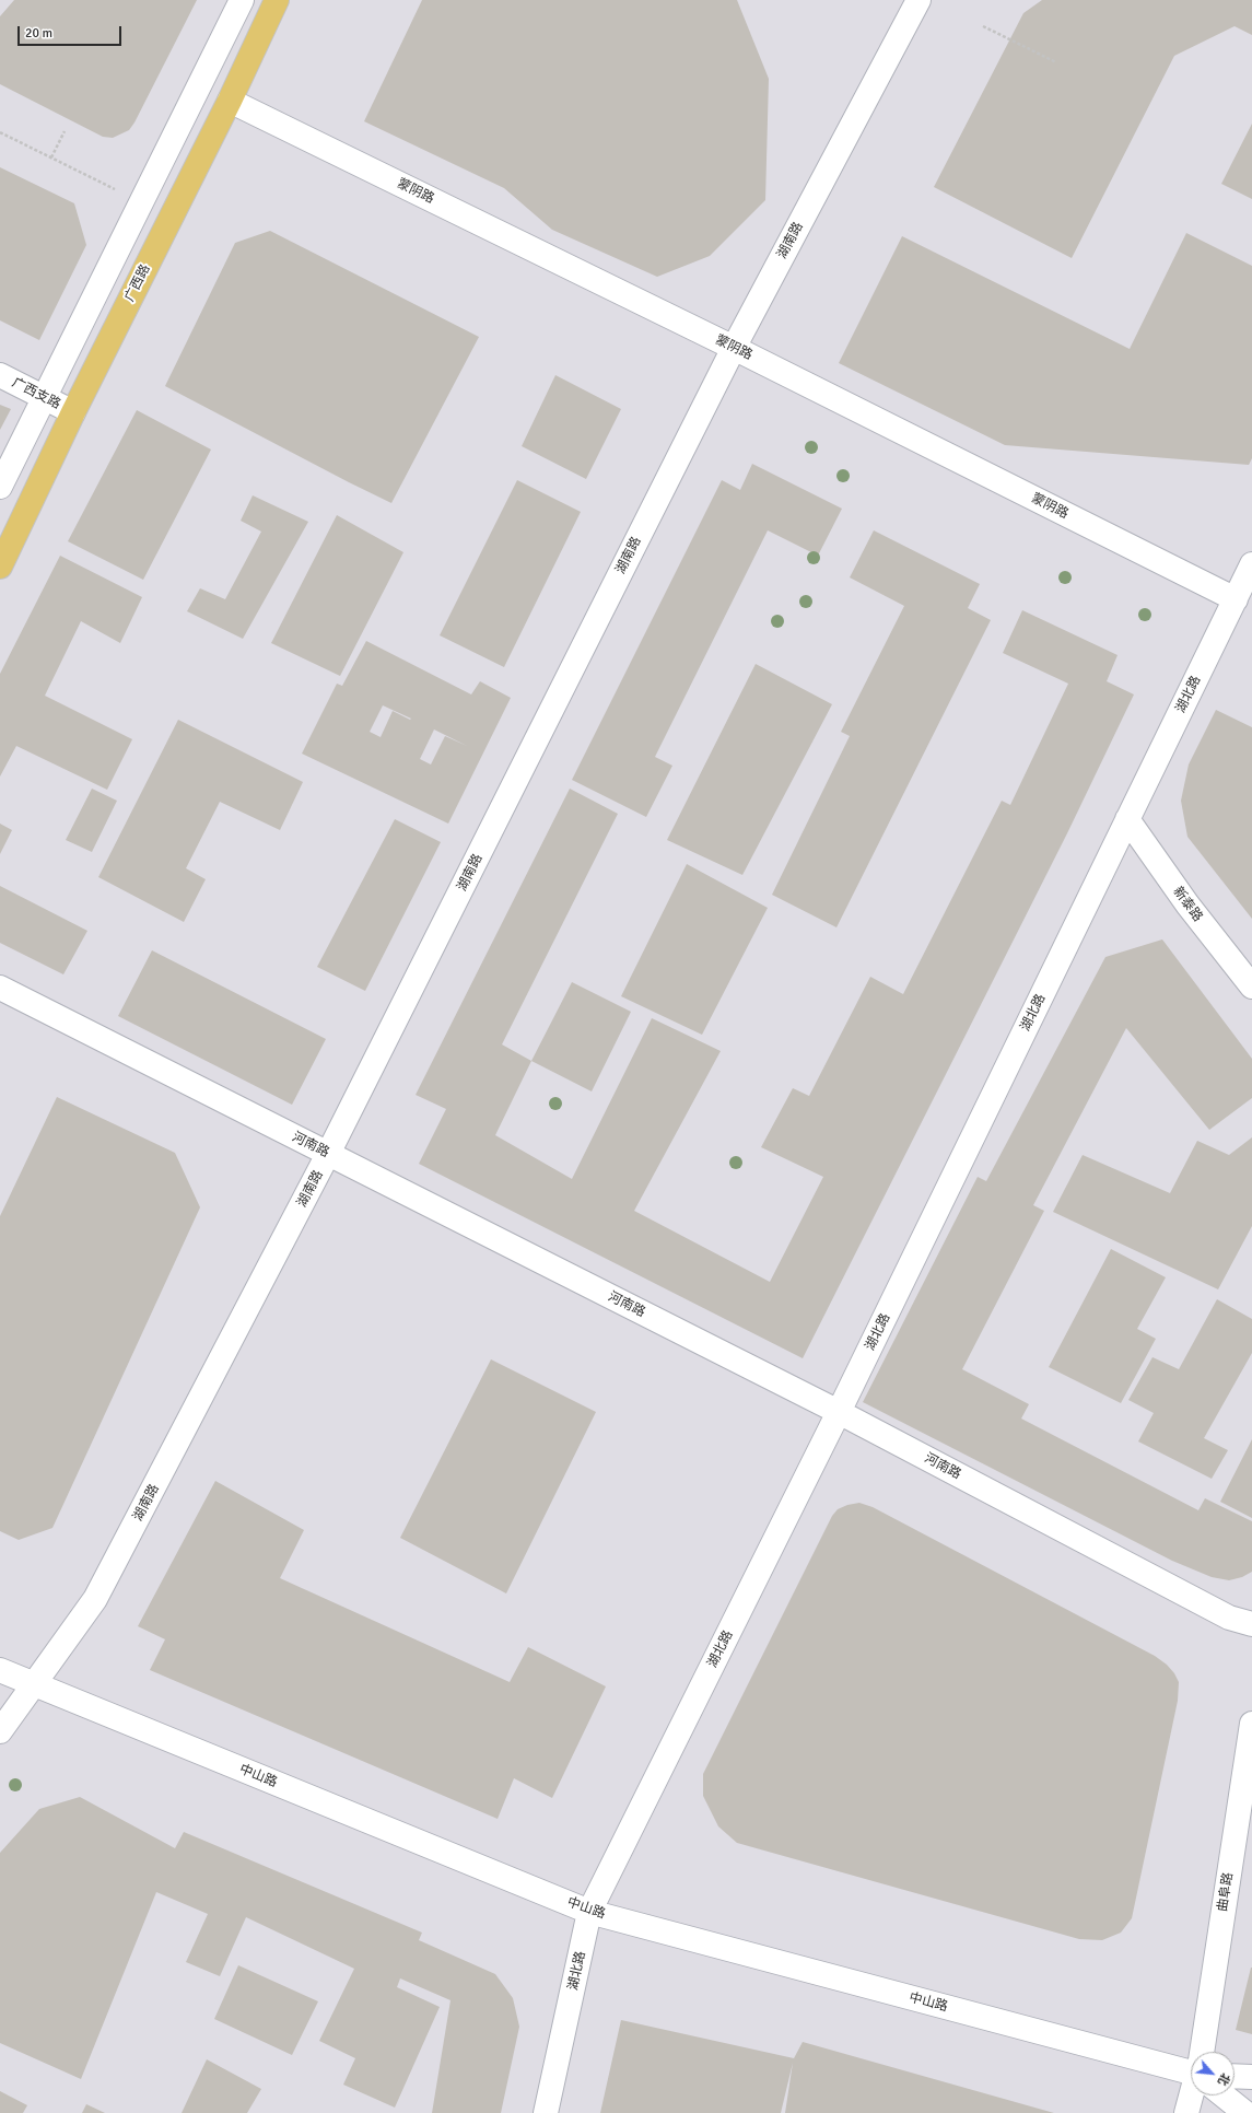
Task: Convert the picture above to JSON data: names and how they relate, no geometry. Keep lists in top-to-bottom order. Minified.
{"streets":{"main road":["广西路"],"street":["蒙阴路","湖南路","广西支路","湖北路","新泰路","河南路","中山路","曲阜路"]},"crossings":[["蒙阴路","湖南路"],["蒙阴路","广西路"],["蒙阴路","湖北路"],["湖南路","河南路"],["湖南路","中山路"],["广西路","广西支路"],["湖北路","新泰路"],["湖北路","河南路"],["湖北路","中山路"]],"scale_bar":"20 m","north":"bottom right"}
